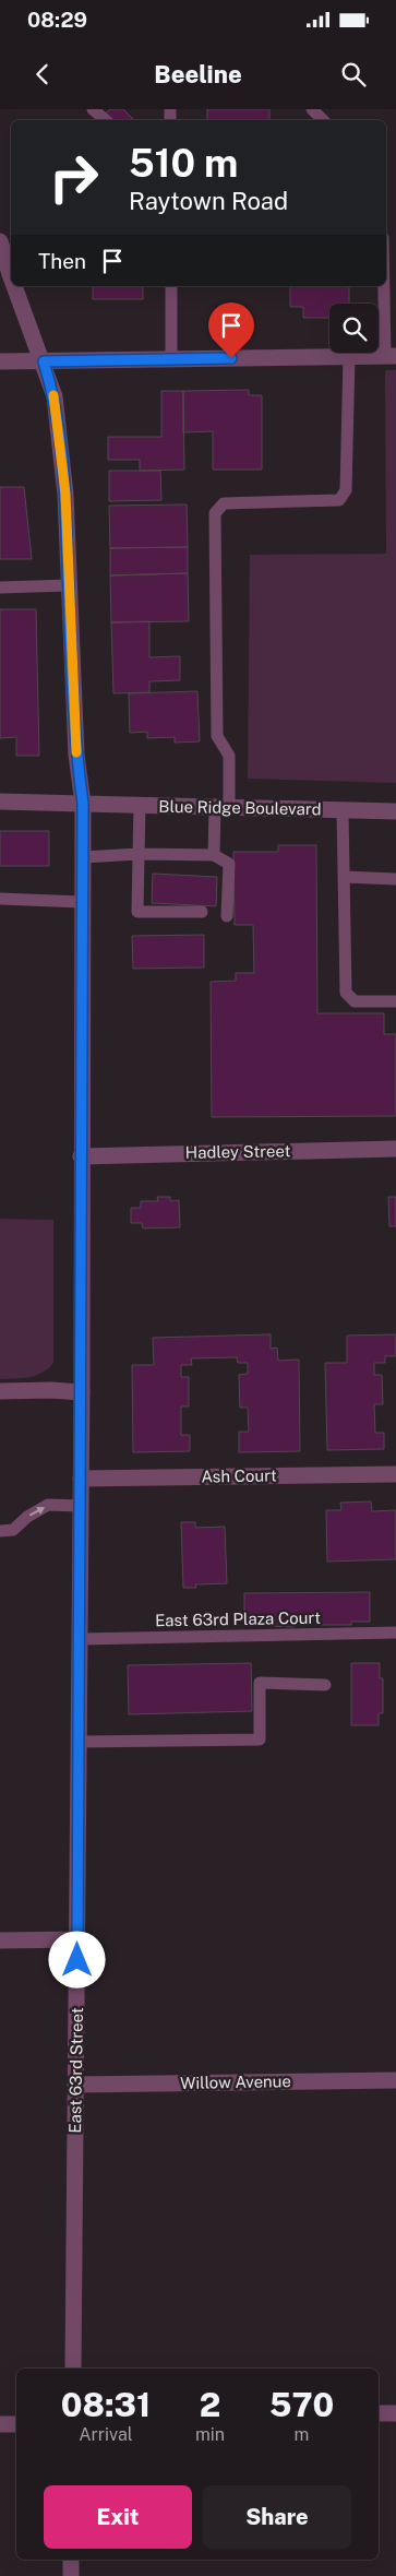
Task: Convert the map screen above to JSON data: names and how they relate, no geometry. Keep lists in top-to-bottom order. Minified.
{"streets":{"street":["Blue Ridge Boulevard","Hadley Street","Ash Court","East 63rd Street","Willow Avenue"],"lane":["East 63rd Plaza Court"]},"crossings":[["Blue Ridge Boulevard","East 63rd Street"],["Hadley Street","East 63rd Street"],["Ash Court","East 63rd Street"],["East 63rd Plaza Court","East 63rd Street"],["East 63rd Street","Willow Avenue"]],"page":{"status":"08:29","header":"Beeline","turn":["510 m","Raytown Road"],"then":"Then","eta":["08:31","Arrival","2","min","570","m"],"buttons":["Exit","Share"]}}
